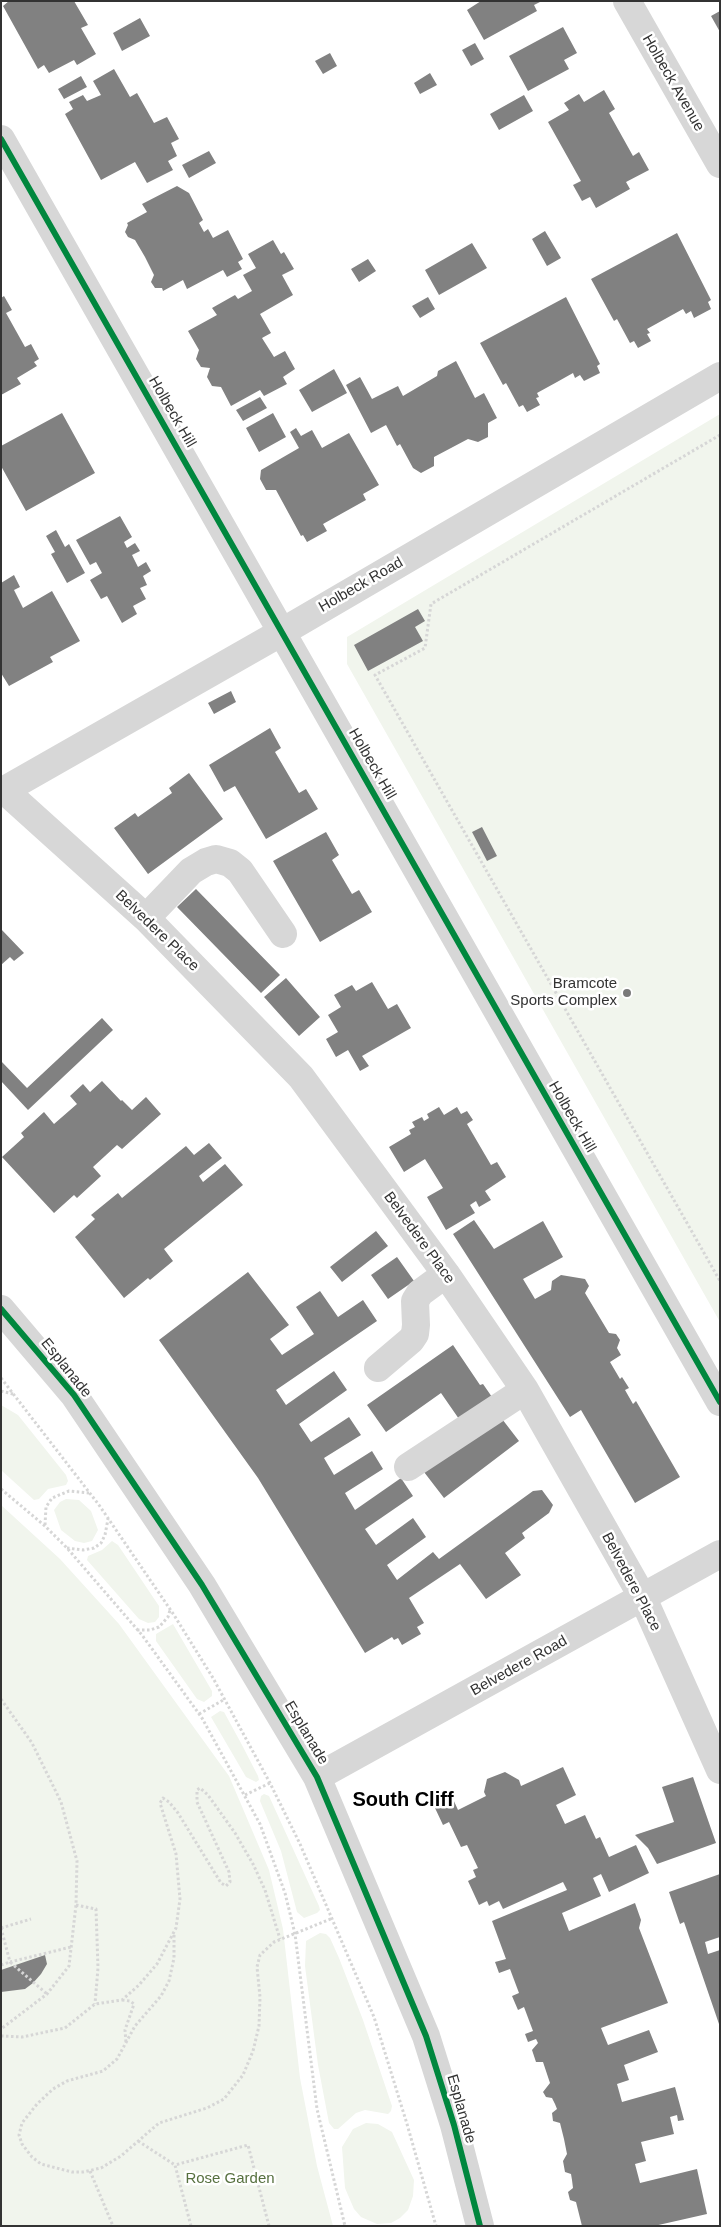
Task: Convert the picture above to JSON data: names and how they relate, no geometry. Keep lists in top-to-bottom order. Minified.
{"streets":{"street":["Holbeck Avenue","Holbeck Hill","Holbeck Road","Belvedere Place","Esplanade","Belvedere Road"]},"crossings":[["Holbeck Hill","Holbeck Road"],["Holbeck Road","Belvedere Place"],["Belvedere Place","Belvedere Road"],["Esplanade","Belvedere Road"]],"districts":["South Cliff"],"parks":["Rose Garden"],"places":["Bramcote Sports Complex"]}
